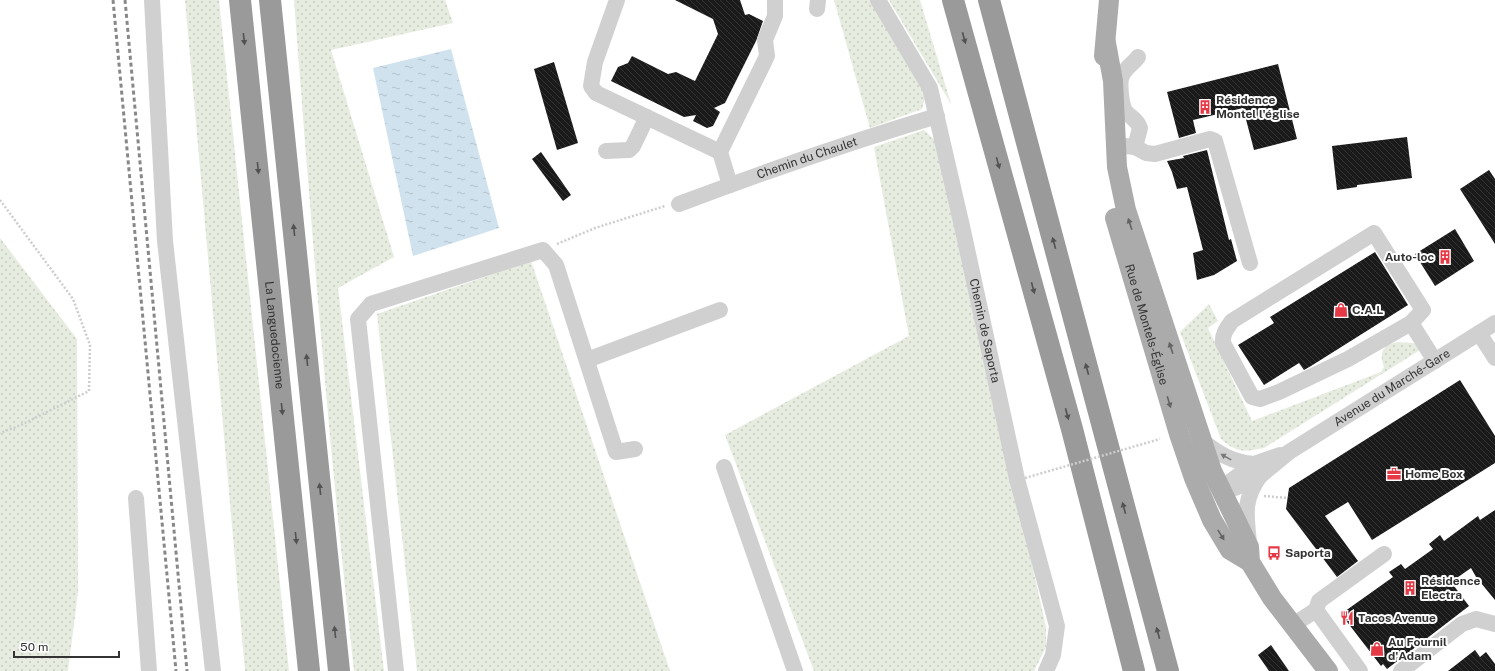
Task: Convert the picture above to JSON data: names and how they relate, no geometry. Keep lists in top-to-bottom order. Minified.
{"streets":{"highway":["La Languedocienne"],"main road":["Rue de Montels-Église"],"street":["Chemin du Chaulet","Chemin de Saporta","Avenue du Marché-Gare"]},"crossings":[["Chemin du Chaulet","Chemin de Saporta"],["Rue de Montels-Église","Avenue du Marché-Gare"]],"places":{"building":["Résidence Montel l'église","Auto-loc","Résidence Electra"],"shop":["C.A.L","Au Fournil d'Adam"],"office":["Home Box"],"bus stop":["Saporta"],"restaurant":["Tacos Avenue"]},"scale_bar":"50 m"}
